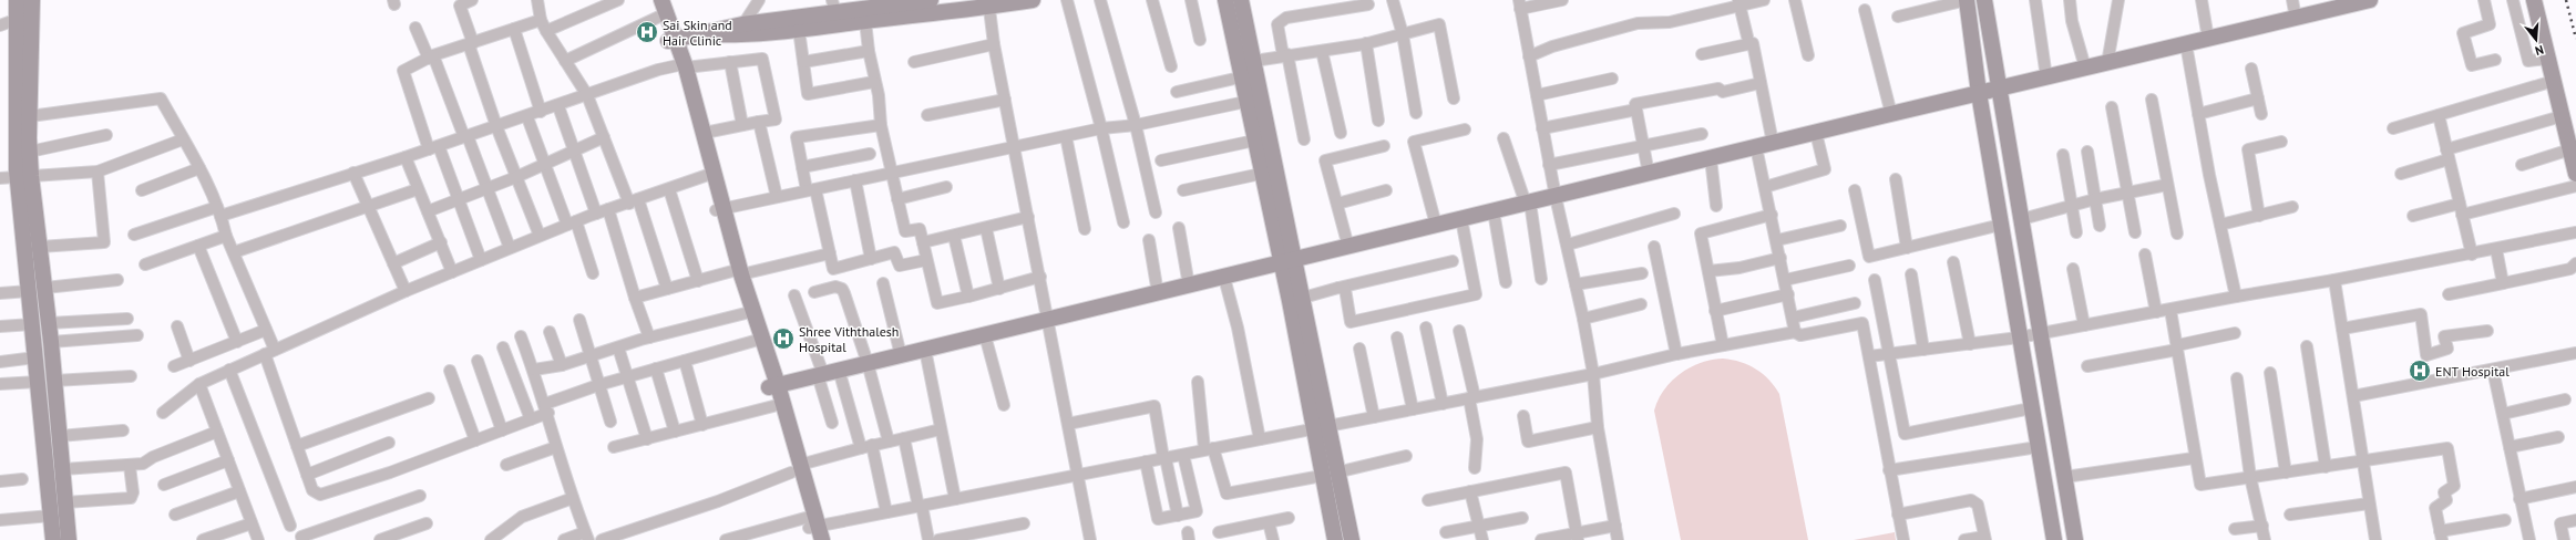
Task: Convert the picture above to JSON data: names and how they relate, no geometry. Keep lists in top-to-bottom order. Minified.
{"places":{"hospital":["Sai Skin and Hair Clinic","Shree Viththalesh Hospital","ENT Hospital"]},"north":"bottom"}
